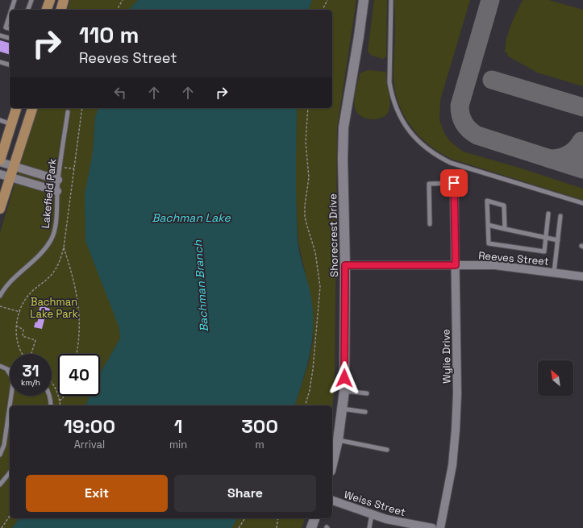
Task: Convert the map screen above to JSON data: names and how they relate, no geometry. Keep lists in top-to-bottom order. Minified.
{"streets":{"street":["Shorecrest Drive","Reeves Street","Wylie Drive","Weiss Street"],"lane":["Lakefield Park"]},"crossings":[["Shorecrest Drive","Reeves Street"],["Reeves Street","Wylie Drive"]],"water":["Bachman Lake","Bachman Branch"],"parks":["Bachman Lake Park"],"north":"top left","page":{"turn":["110 m","Reeves Street"],"speed":"31 km/h","limit":"40","eta":["19:00","Arrival","1","min","300","m"],"buttons":["Exit","Share"]}}
